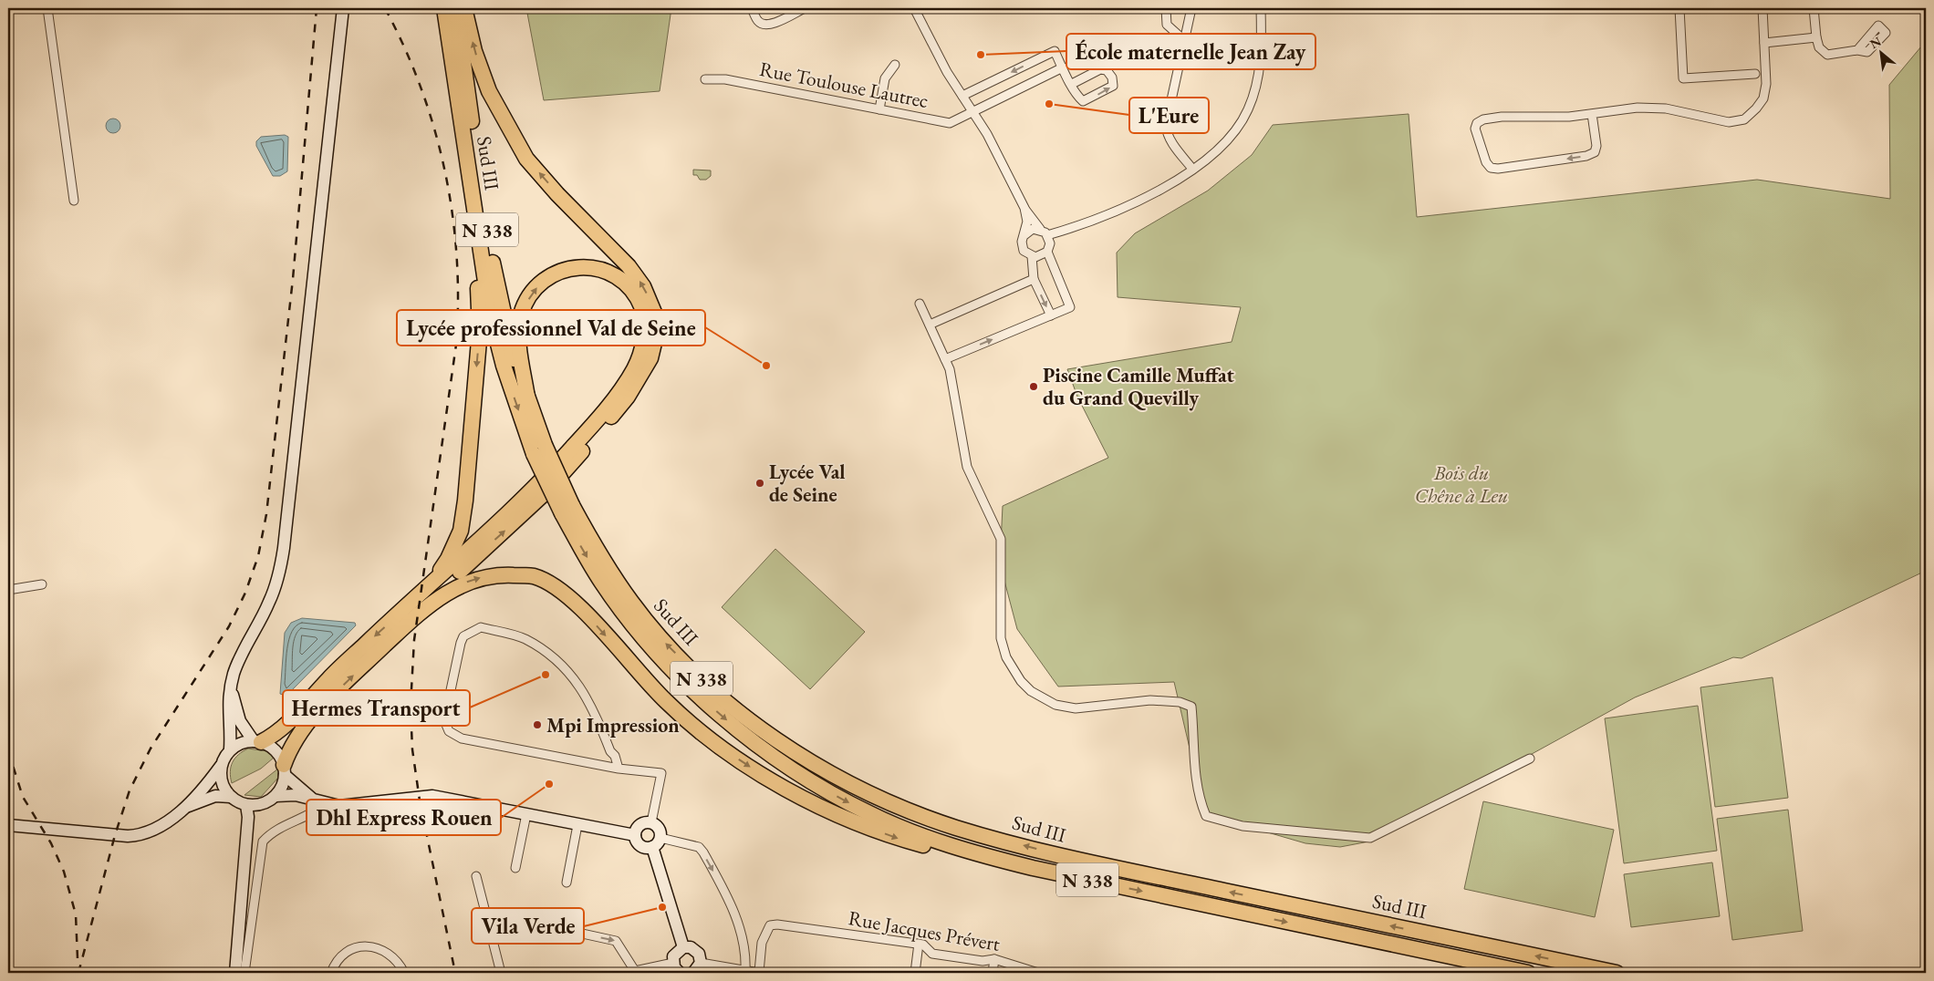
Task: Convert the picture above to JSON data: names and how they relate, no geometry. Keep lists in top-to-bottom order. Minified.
{"streets":{"highway":["Sud III","N 338"],"street":["Rue Toulouse Lautrec","Rue Jacques Prévert"]},"crossings":[["Sud III","N 338"]],"parks":["Bois du Chêne à Leu"],"places":["École maternelle Jean Zay","L'Eure","Lycée professionnel Val de Seine","Piscine Camille Muffat du Grand Quevilly","Lycée Val de Seine","Hermes Transport","Mpi Impression","Dhl Express Rouen","Vila Verde"],"north":"top left"}
